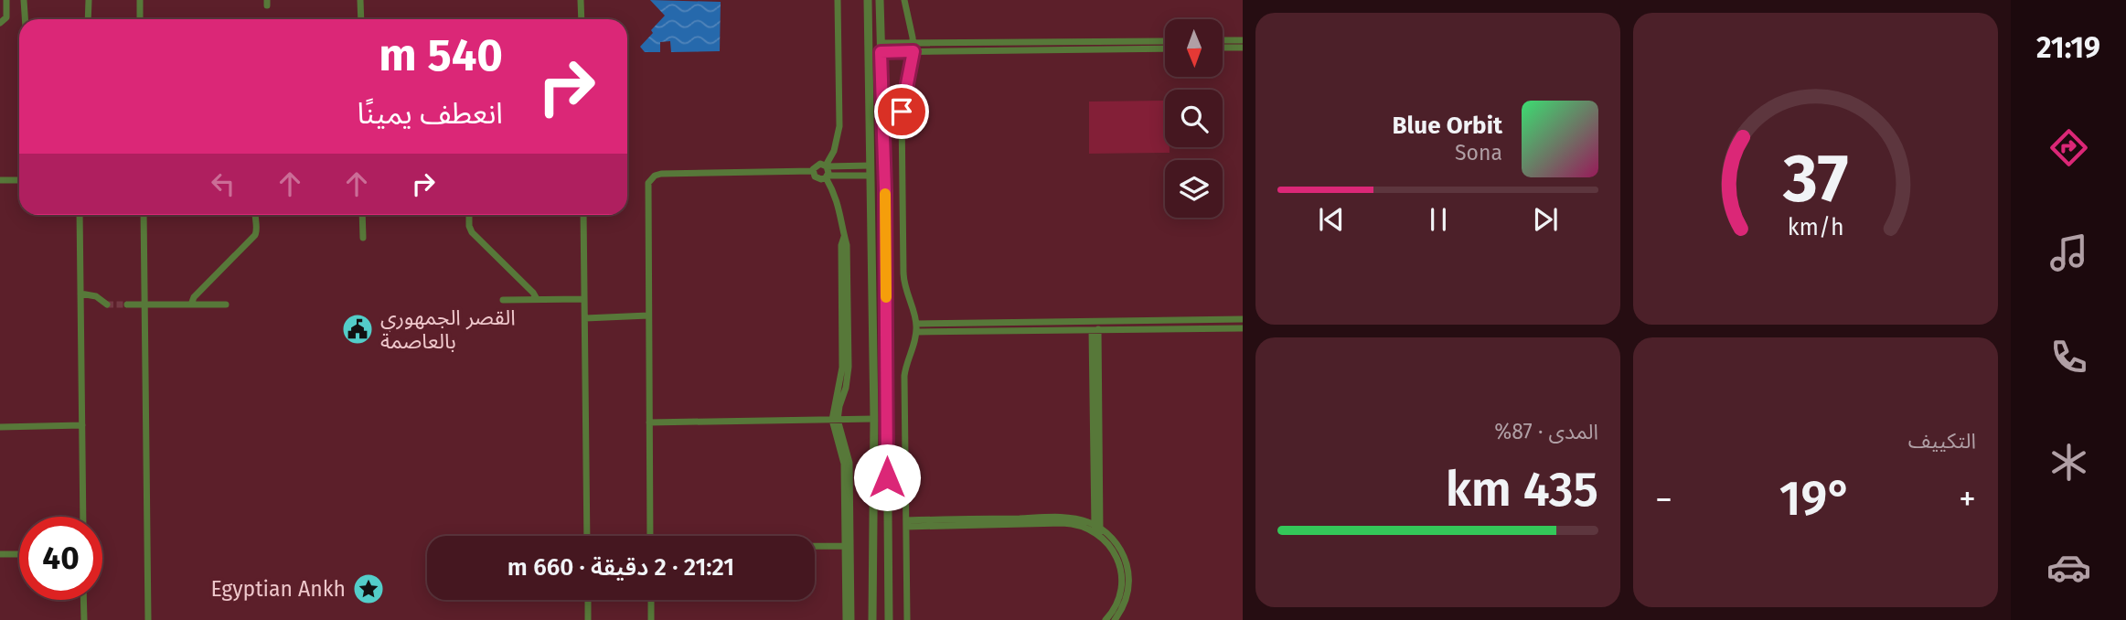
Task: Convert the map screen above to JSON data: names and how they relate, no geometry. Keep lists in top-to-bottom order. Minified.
{"places":{"public building":["القصر الجمهوري بالعاصمة"],"place":["Egyptian Ankh"]},"north":"bottom","page":{"tabs":"21:19","turn":["540 m","انعطف يمينًا"],"song":["Blue Orbit","Sona"],"tile":["التكييف",["المدى · 87%","435 km"]],"heat":["−","19°","+"],"limit":"40","trip":"21:21 · 2 دقيقة · 660 m","gauge":["37","km/h"]}}
